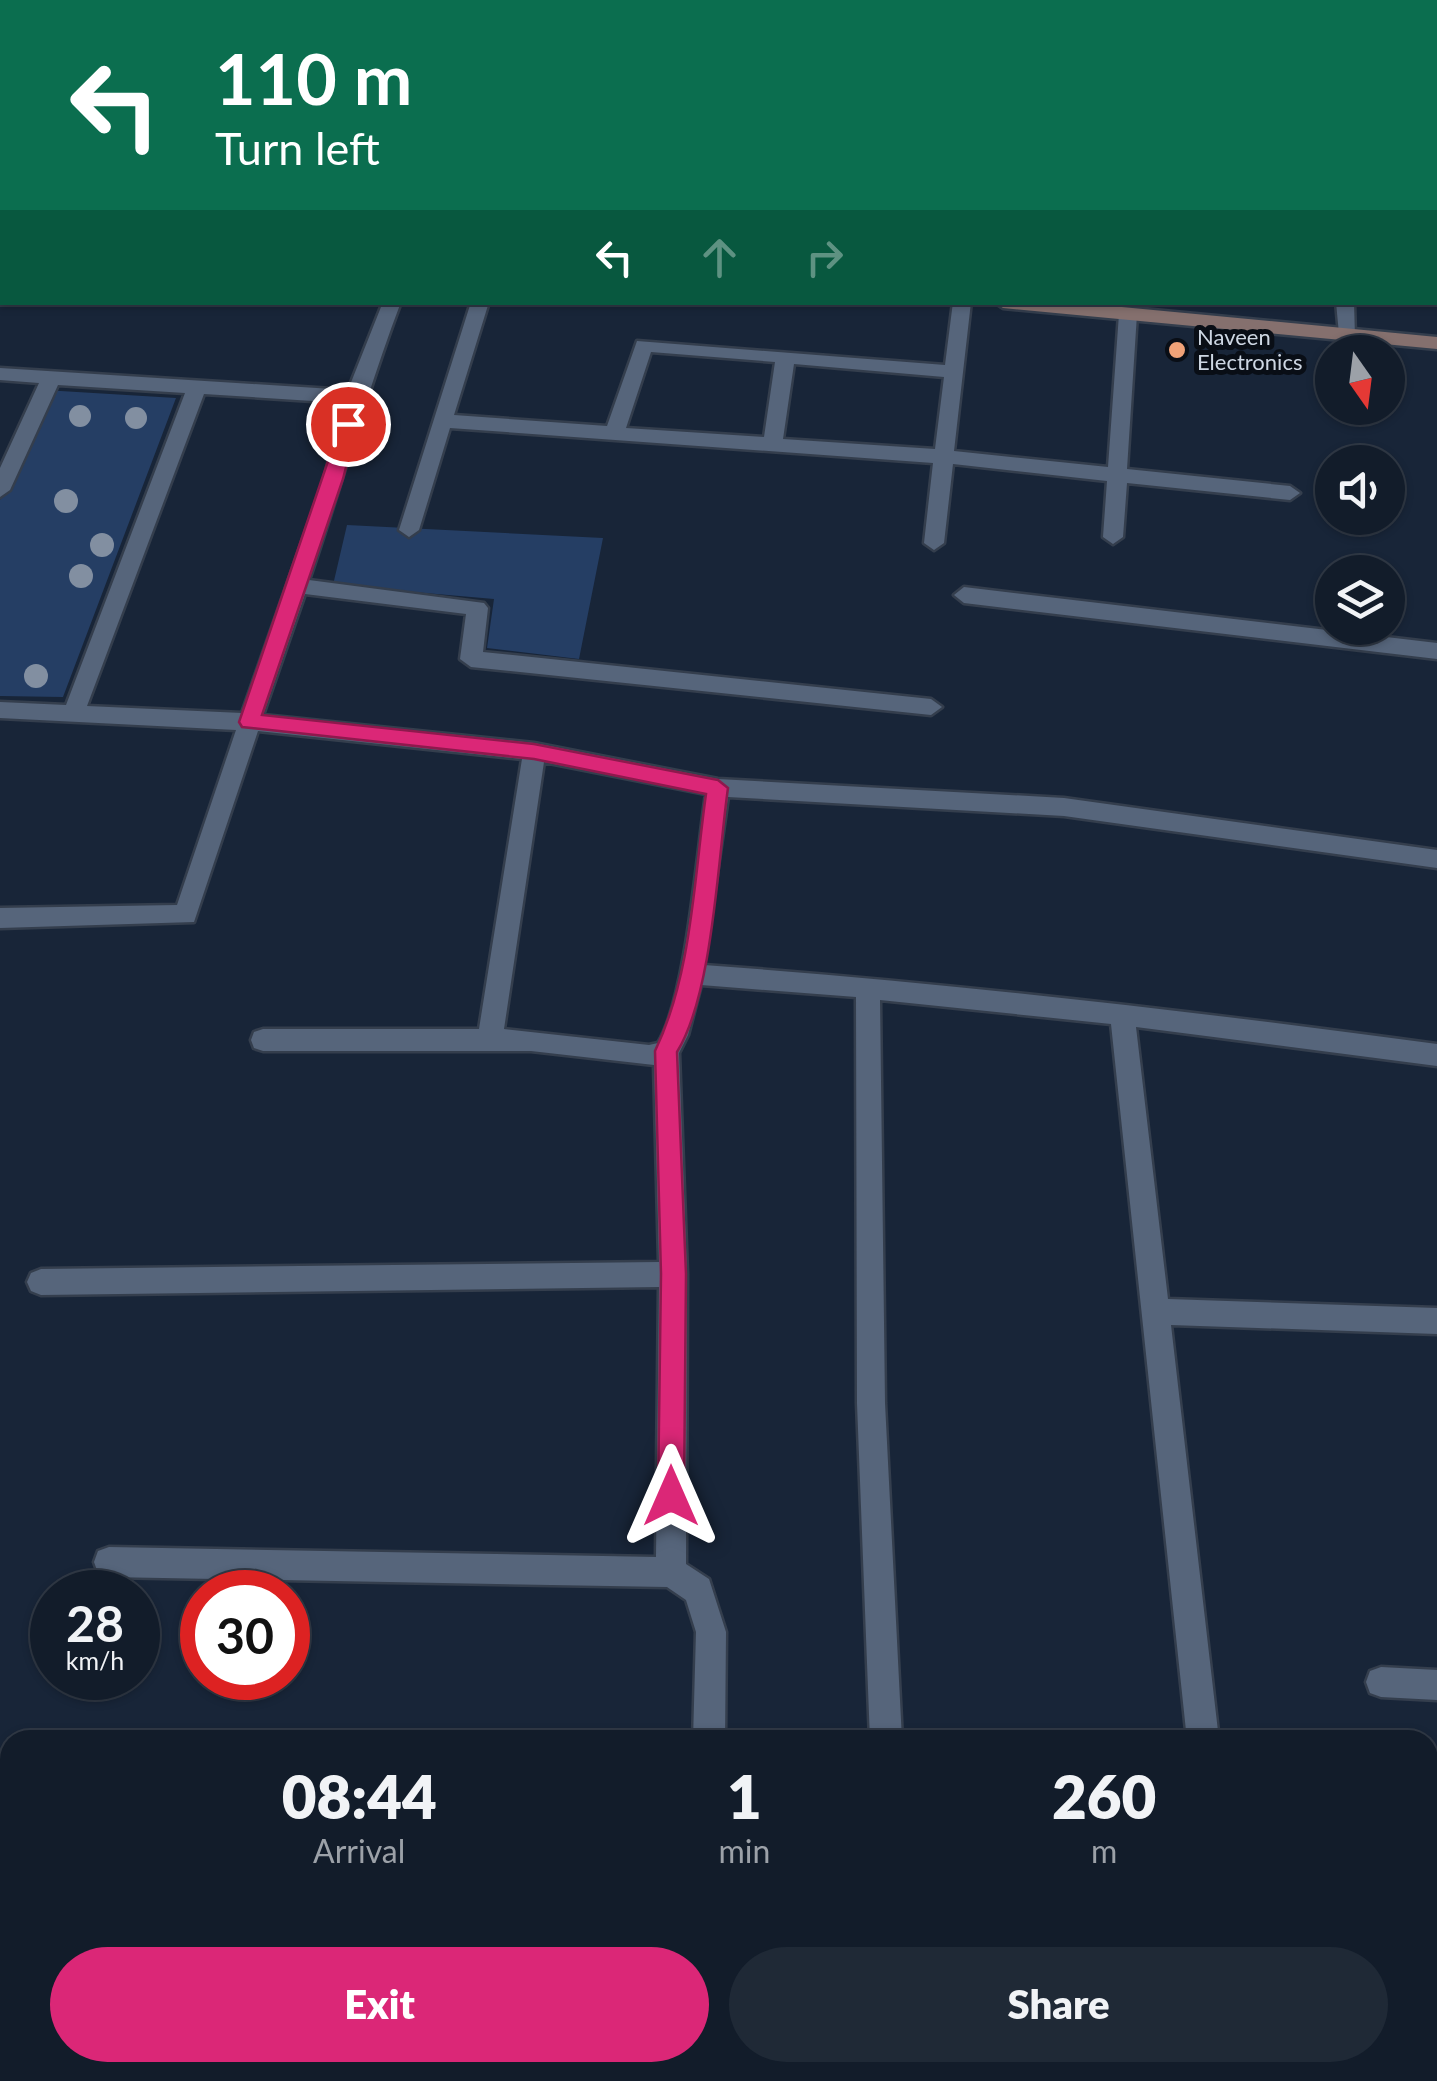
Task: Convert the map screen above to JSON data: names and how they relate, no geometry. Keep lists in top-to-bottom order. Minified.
{"places":["Naveen Electronics"],"north":"bottom","page":{"turn":["110 m","Turn left"],"speed":"28 km/h","limit":"30","eta":["08:44","Arrival","1","min","260","m"],"buttons":["Exit","Share"]}}
